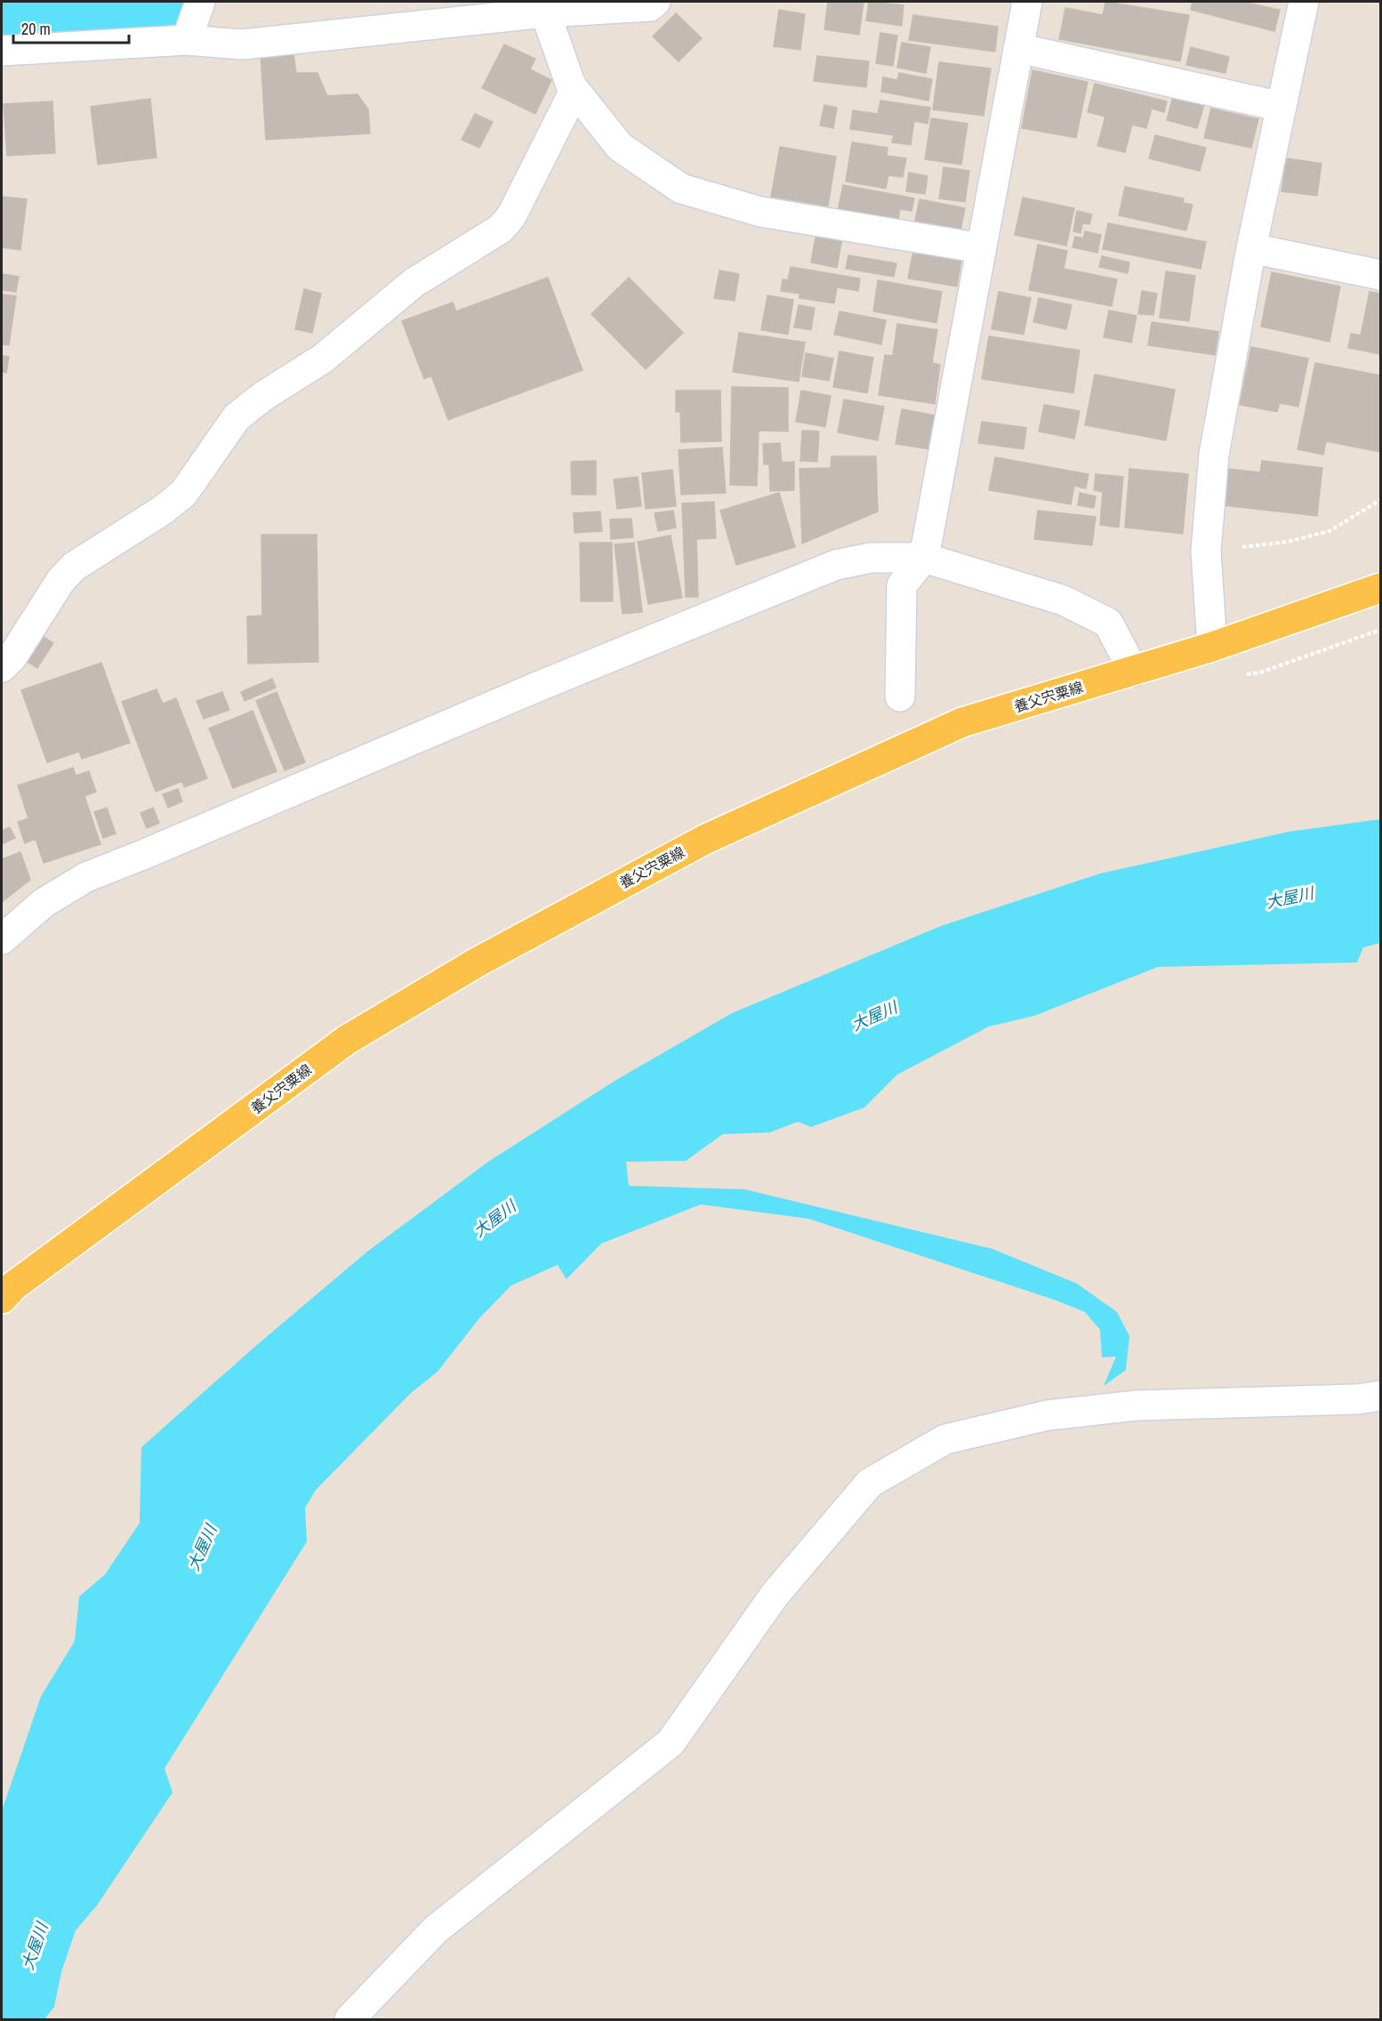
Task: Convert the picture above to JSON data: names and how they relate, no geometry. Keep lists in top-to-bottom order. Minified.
{"streets":{"main road":["養父宍粟線"]},"water":["大屋川"],"scale_bar":"20 m"}
